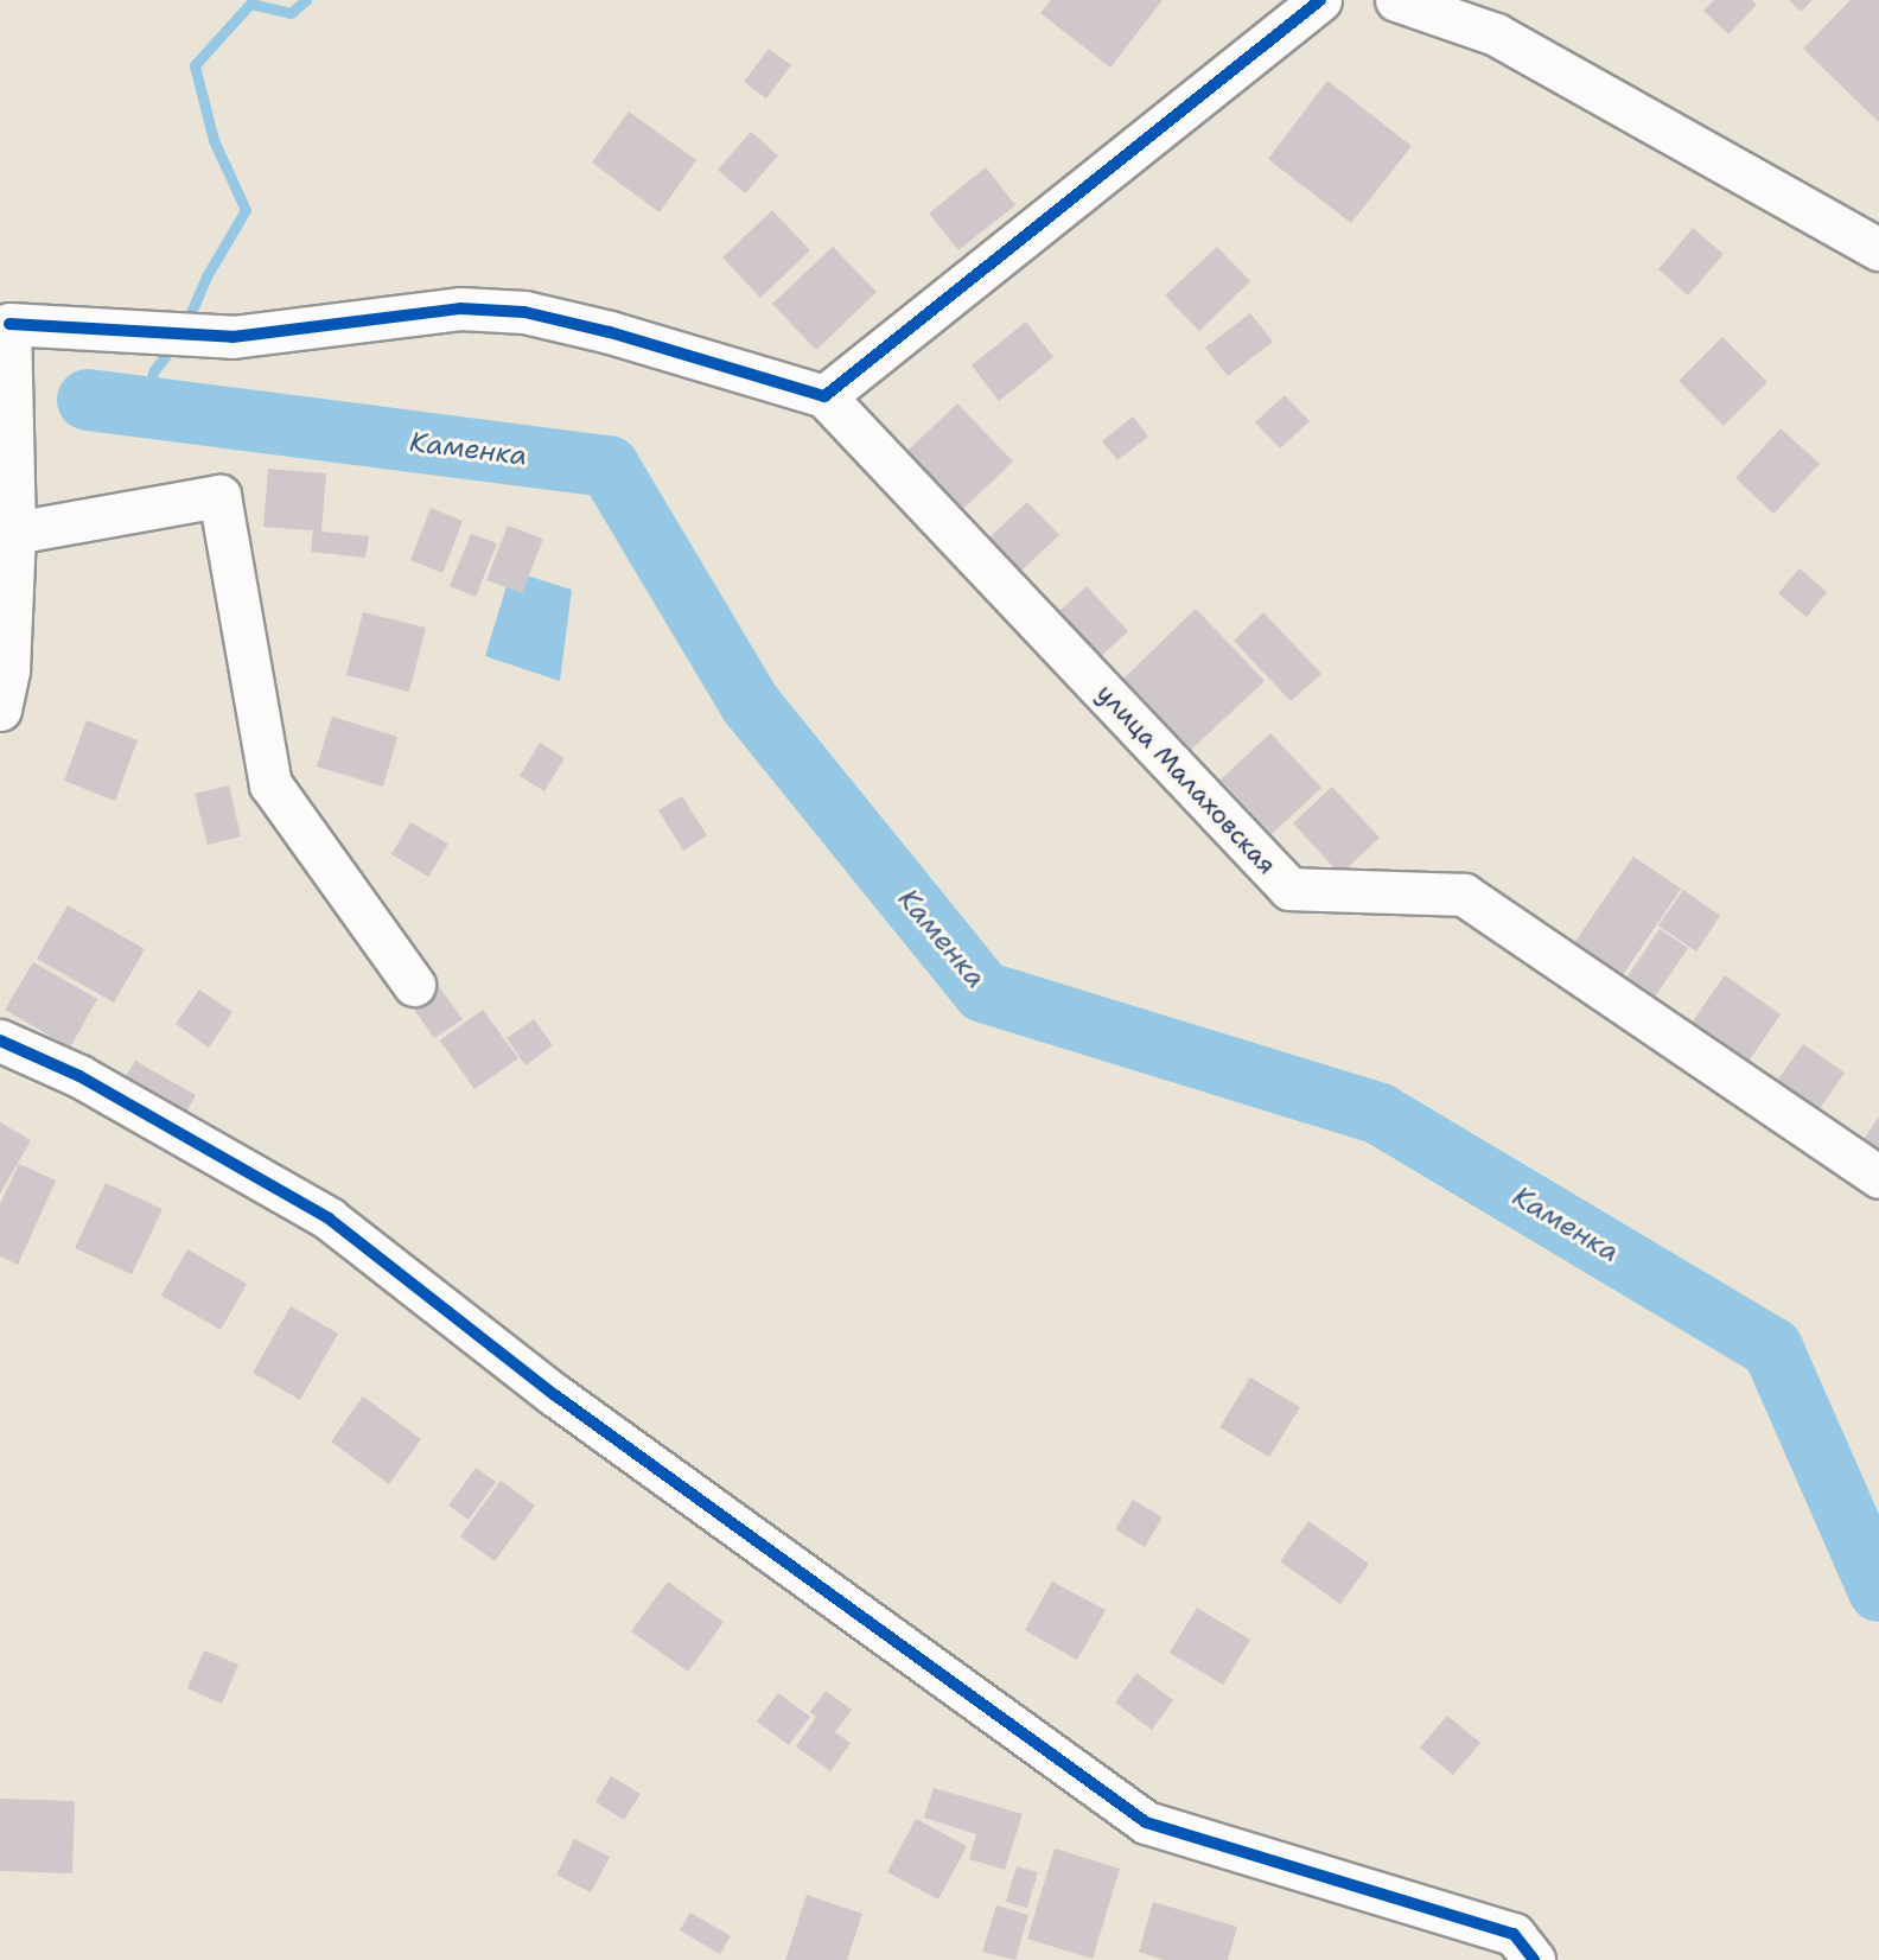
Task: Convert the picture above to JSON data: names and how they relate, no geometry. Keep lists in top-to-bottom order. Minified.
{"streets":{"street":["улица Малаховская"]},"water":["Каменка"]}
